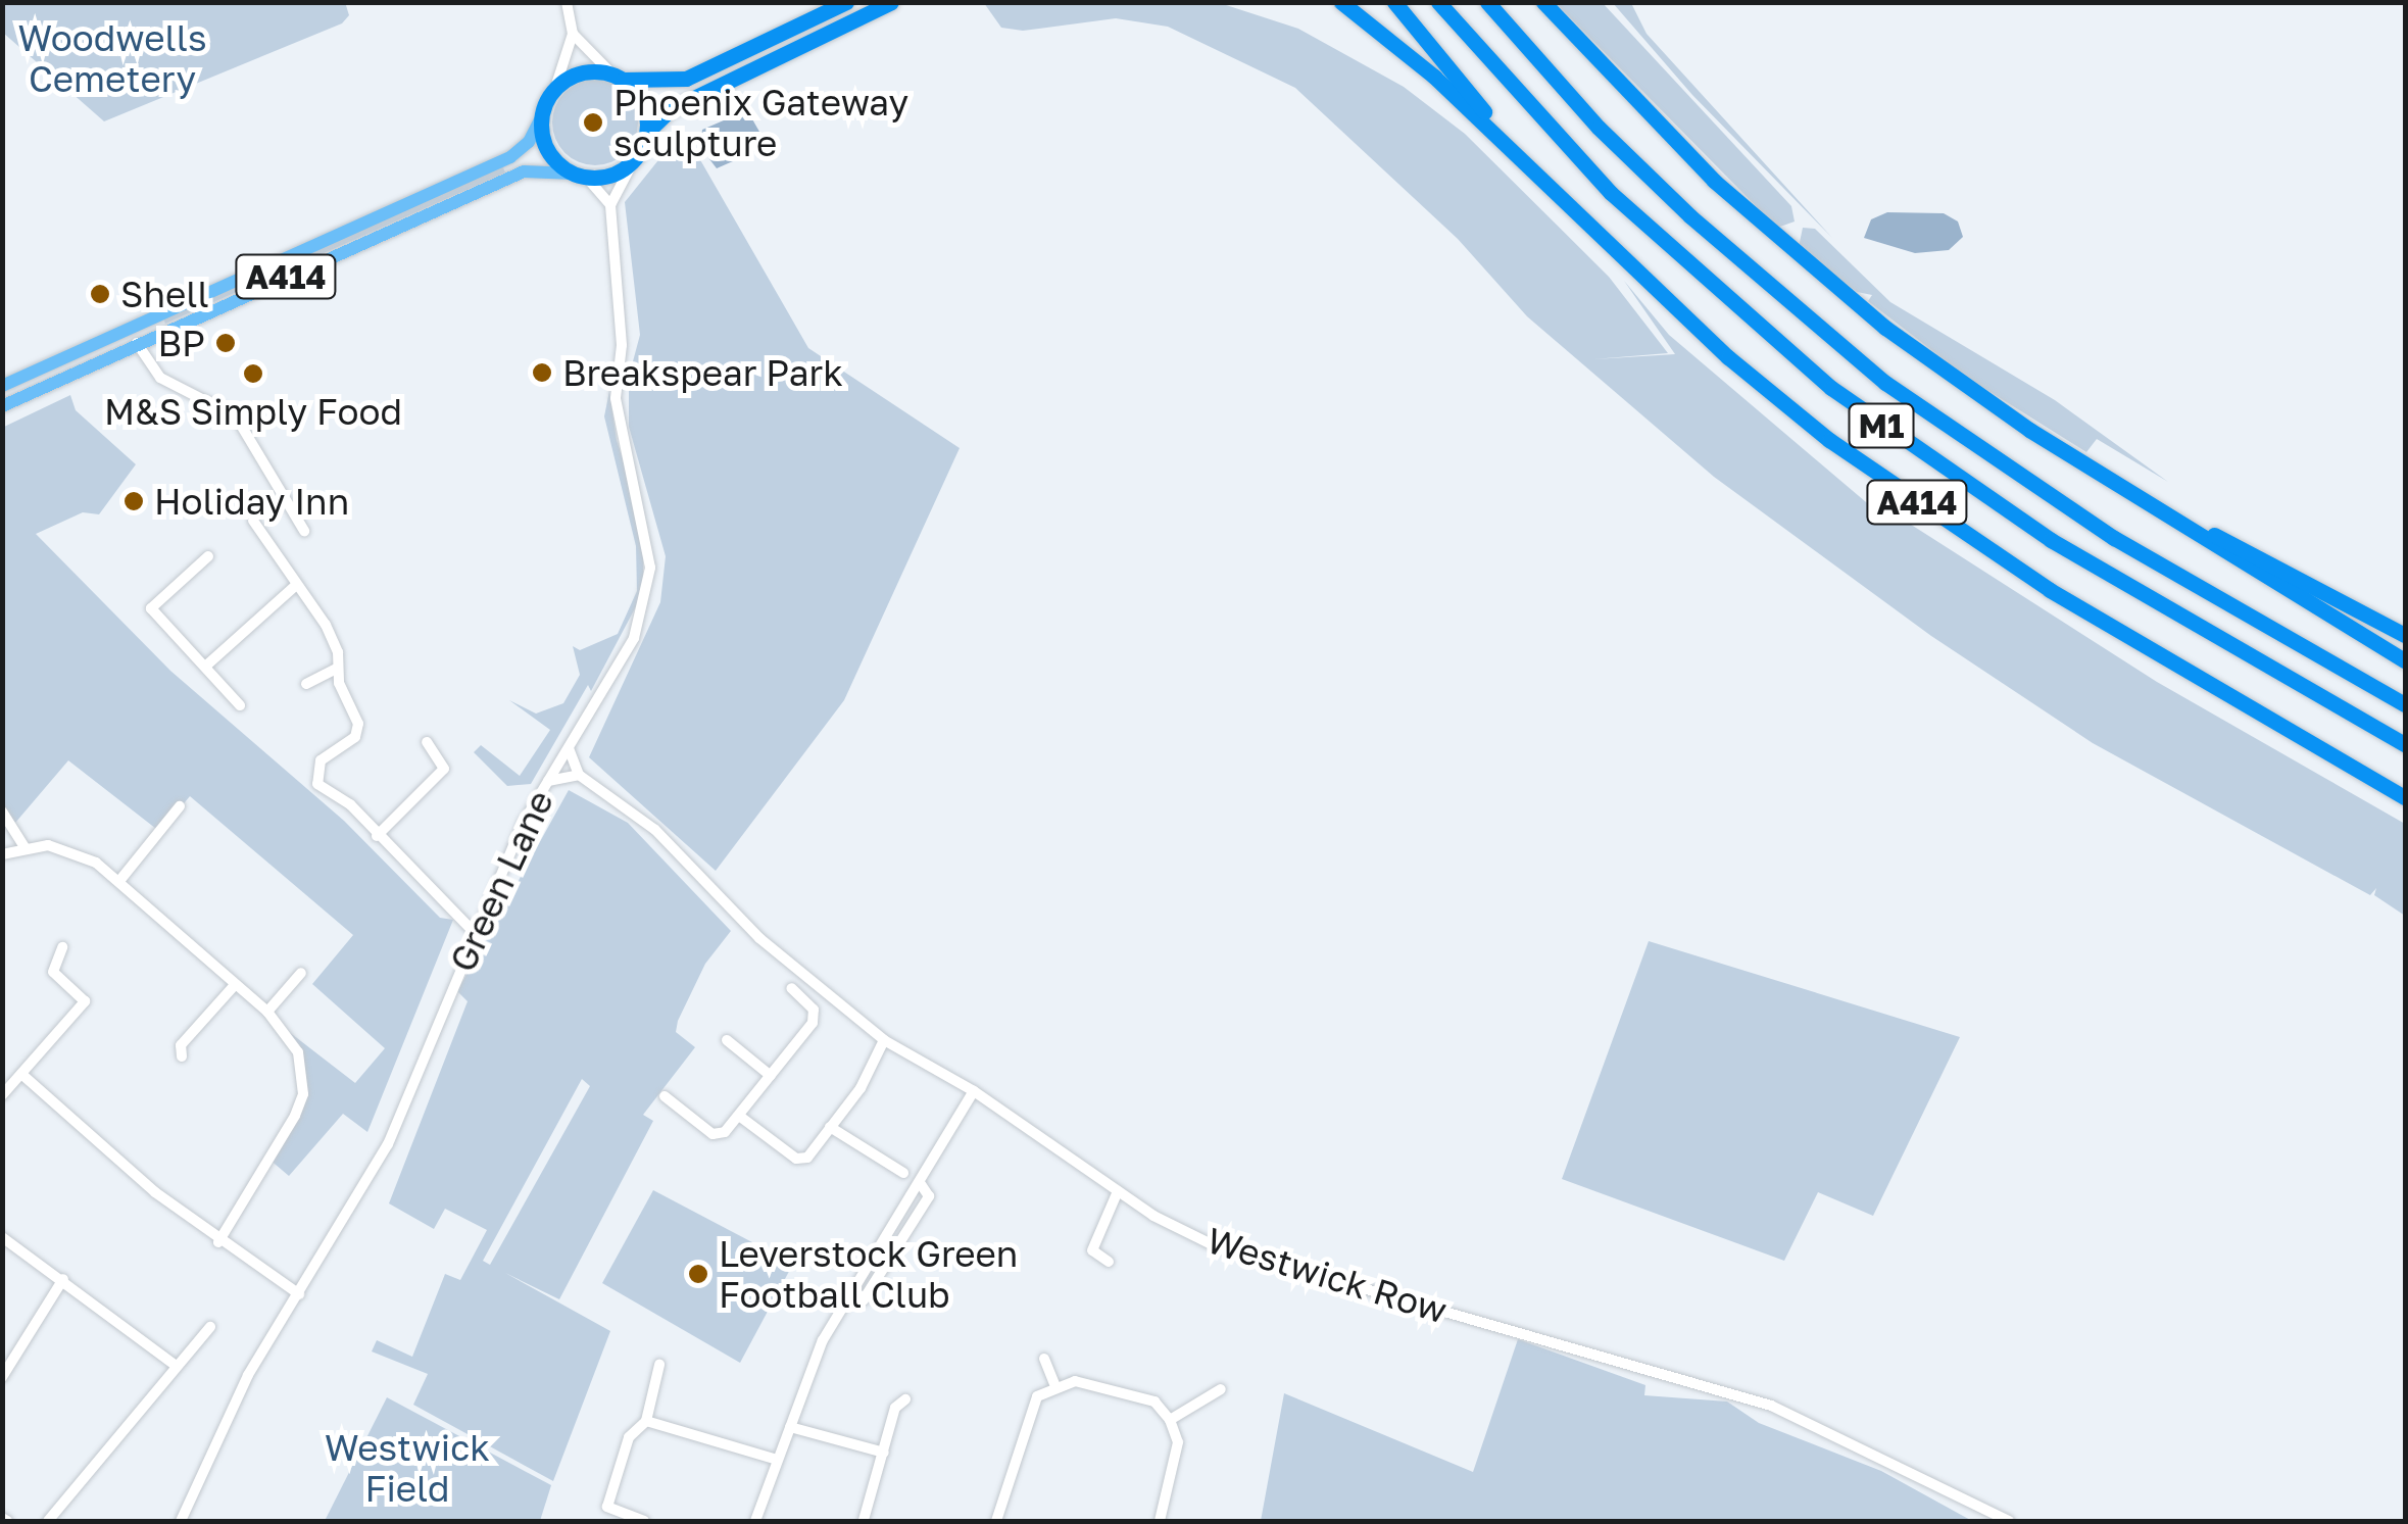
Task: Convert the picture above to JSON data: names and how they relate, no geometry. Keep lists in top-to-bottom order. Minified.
{"streets":{"highway":["A414","M1"],"street":["Green Lane","Westwick Row"]},"parks":["Woodwells Cemetery","Westwick Field"],"places":["Phoenix Gateway sculpture","Shell","BP","Breakspear Park","M&S Simply Food","Holiday Inn","Leverstock Green Football Club"]}
